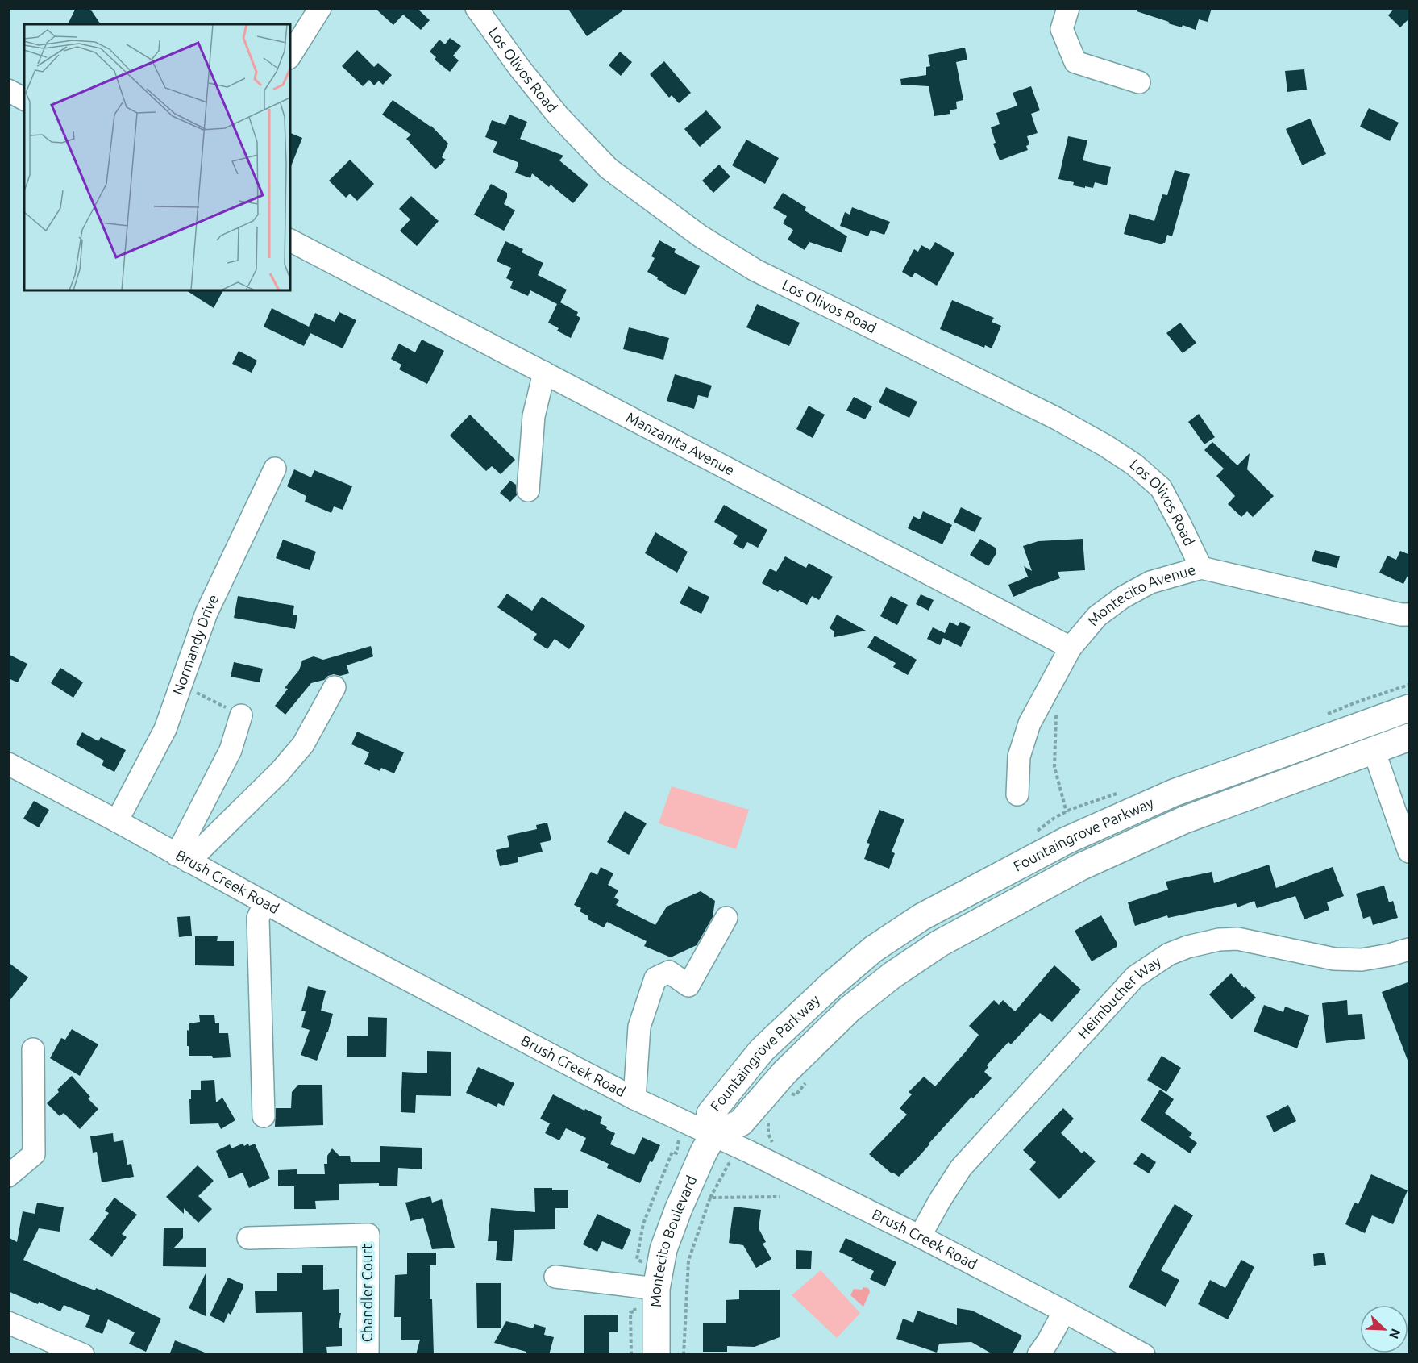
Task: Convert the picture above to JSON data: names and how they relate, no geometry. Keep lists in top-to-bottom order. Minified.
{"streets":{"main road":["Fountaingrove Parkway","Montecito Boulevard"],"street":["Los Olivos Road","Manzanita Avenue","Montecito Avenue","Normandy Drive","Brush Creek Road","Heimbucher Way","Chandler Court"]},"crossings":[["Los Olivos Road","Montecito Avenue"],["Manzanita Avenue","Montecito Avenue"],["Normandy Drive","Brush Creek Road"],["Fountaingrove Parkway","Brush Creek Road"],["Fountaingrove Parkway","Montecito Boulevard"],["Brush Creek Road","Heimbucher Way"],["Brush Creek Road","Montecito Boulevard"]],"north":"bottom right"}
